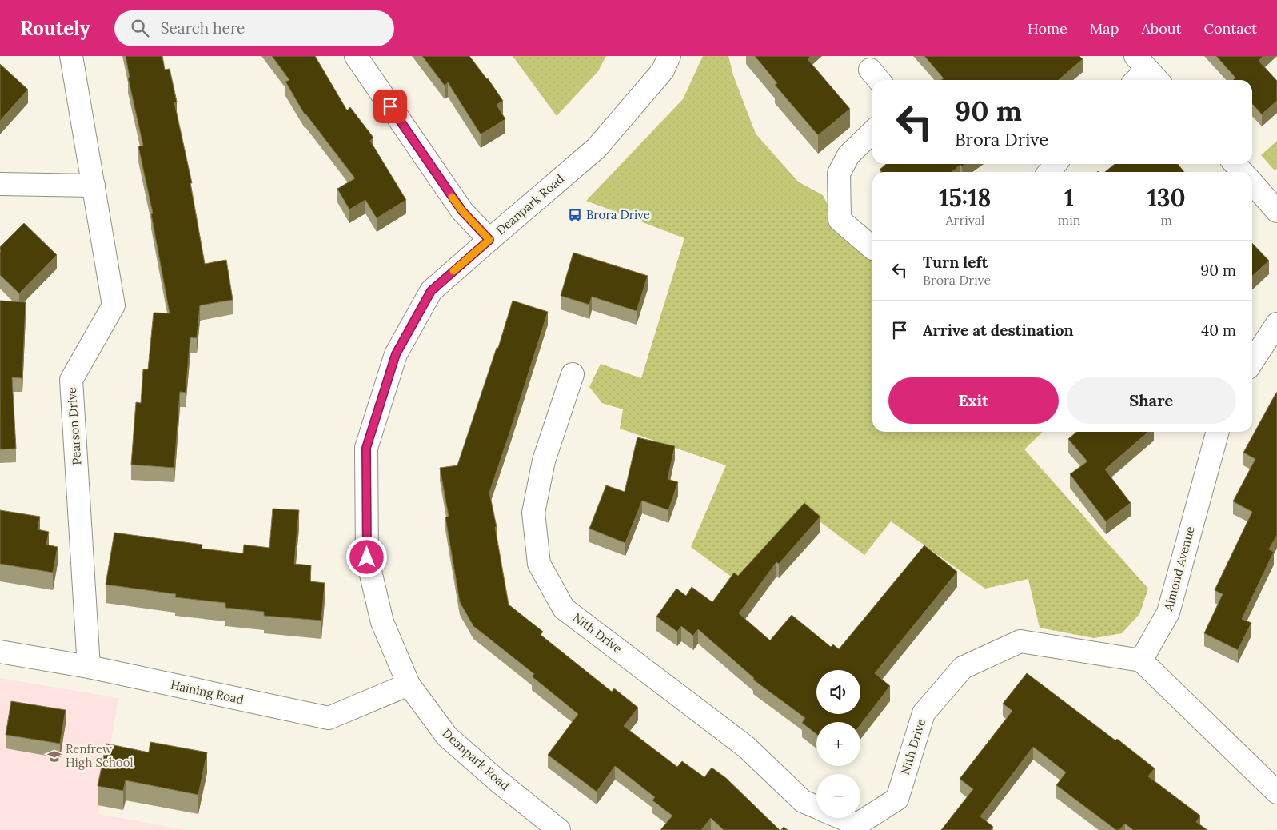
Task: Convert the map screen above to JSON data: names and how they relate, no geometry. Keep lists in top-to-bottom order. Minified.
{"streets":{"street":["Deanpark Road","Pearson Drive","Almond Avenue","Nith Drive","Haining Road"]},"crossings":[["Deanpark Road","Haining Road"],["Pearson Drive","Haining Road"],["Almond Avenue","Nith Drive"]],"places":{"bus stop":["Brora Drive"],"school or university":["Renfrew High School"]},"page":{"header":"Routely","search":"Search here","nav":["Home","Map","About","Contact"],"turn":["90 m","Brora Drive"],"eta":["15:18","Arrival","1","min","130","m"],"list":[{"name":"Turn left","note":"Brora Drive","value":"90 m"},{"name":"Arrive at destination","value":"40 m"}],"buttons":["Exit","Share"],"map_buttons":["+","−"]}}
